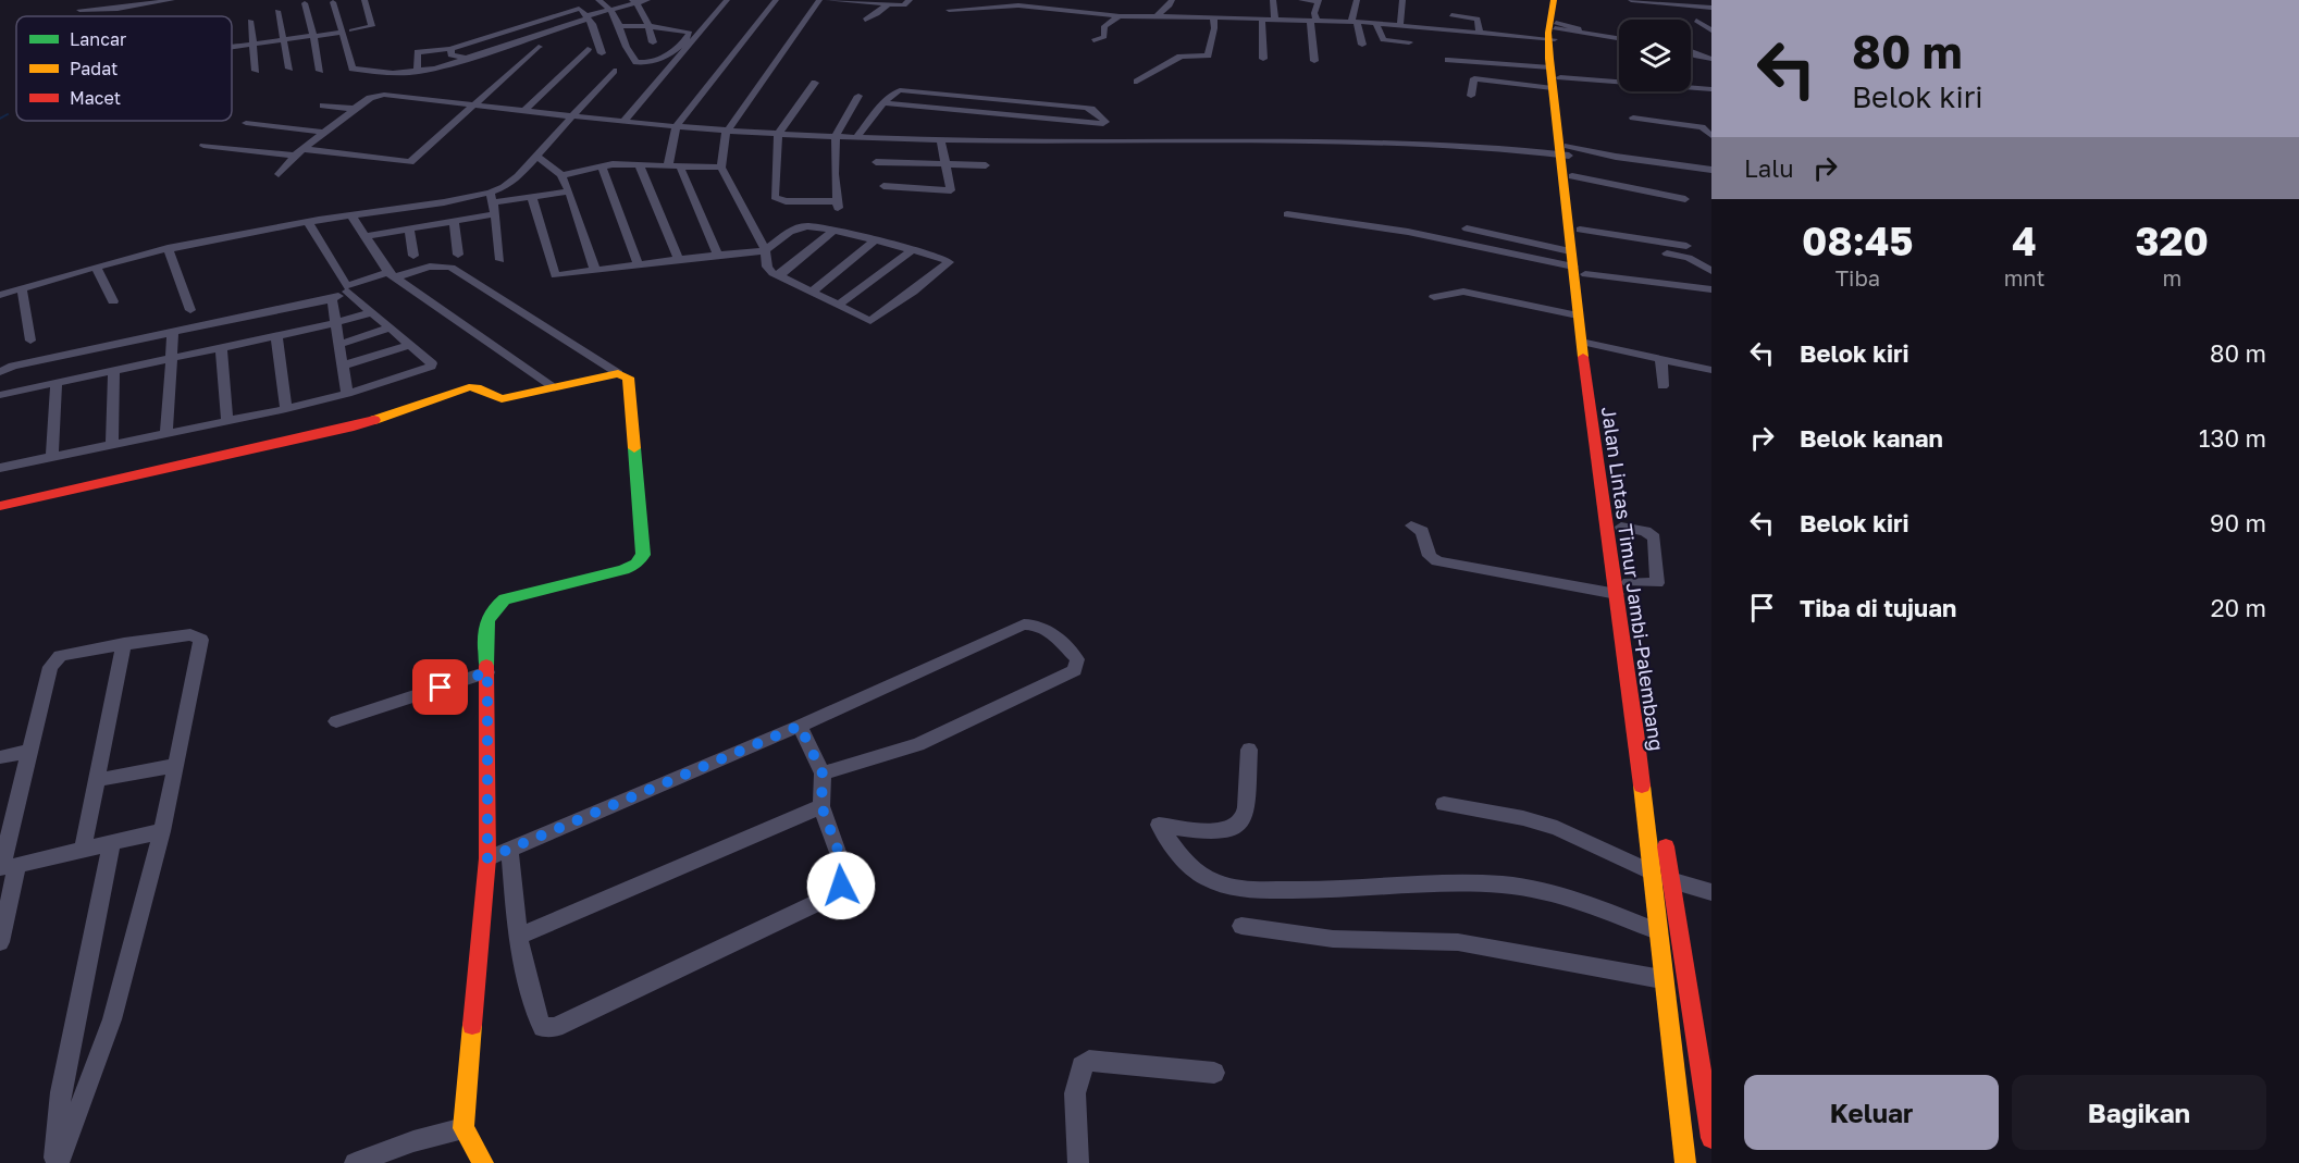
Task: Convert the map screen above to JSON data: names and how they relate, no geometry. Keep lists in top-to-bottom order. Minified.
{"streets":{"main road":["Jalan Lintas Timur Jambi-Palembang"]},"legend":["Lancar","Padat","Macet"],"page":{"turn":["80 m","Belok kiri"],"then":"Lalu","eta":["08:45","Tiba","4","mnt","320","m"],"list":[{"name":"Belok kiri","value":"80 m"},{"name":"Belok kanan","value":"130 m"},{"name":"Belok kiri","value":"90 m"},{"name":"Tiba di tujuan","value":"20 m"}],"buttons":["Keluar","Bagikan"]}}
